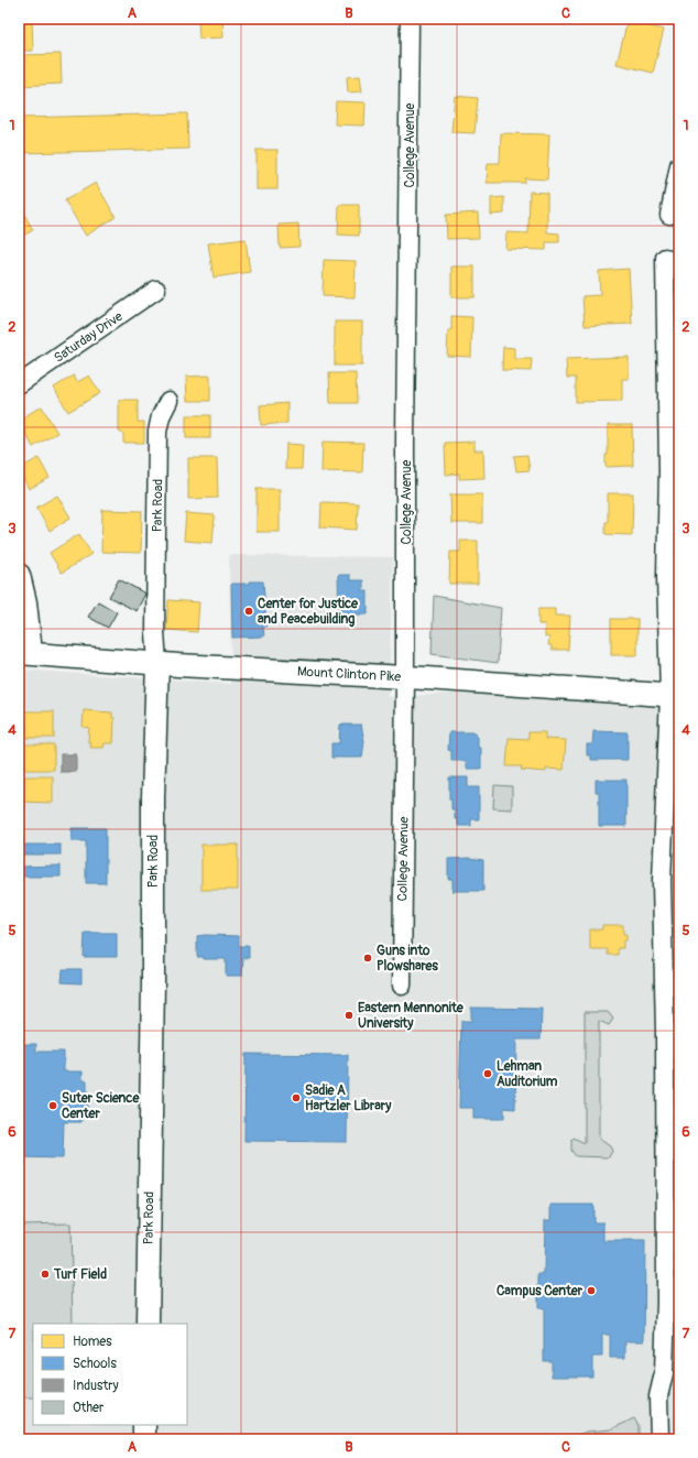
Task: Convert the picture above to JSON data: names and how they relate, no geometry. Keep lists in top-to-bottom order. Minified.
{"streets":{"street":["College Avenue","Saturday Drive","Park Road","Mount Clinton Pike"]},"crossings":[["College Avenue","Mount Clinton Pike"],["Park Road","Mount Clinton Pike"]],"places":["Center for Justice and Peacebuilding","Guns into Plowshares","Eastern Mennonite University","Lehman Auditorium","Sadie A Hartzler Library","Suter Science Center","Turf Field","Campus Center"],"legend":["Homes","Schools","Industry","Other"],"grid":{"columns":["A","B","C"],"rows":["1","2","3","4","5","6","7"]}}
